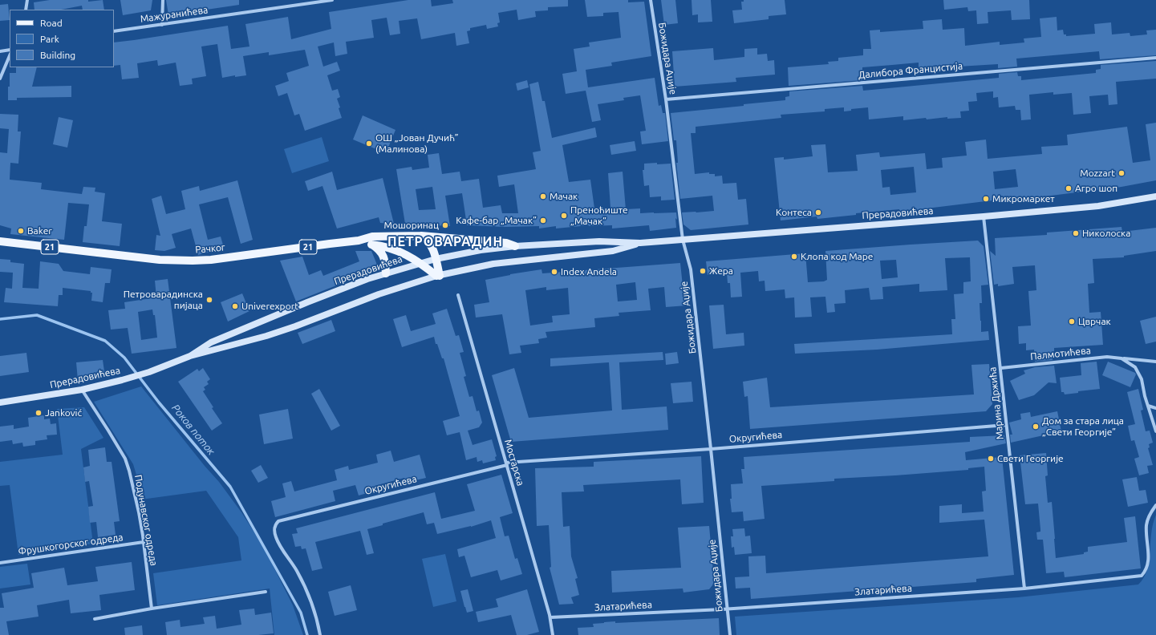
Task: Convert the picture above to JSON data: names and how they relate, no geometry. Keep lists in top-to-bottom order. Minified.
{"streets":{"main road":["Прерадовићева","21","Рачког"],"street":["Мажуранићева","Божидара Аџије","Далибора Францистија","Палмотићева","Марина Држића","Округићева","Мостарска","Подунавског одреда","Фрушкогорског одреда","Златарићева"]},"crossings":[["Божидара Аџије","Далибора Францистија"],["Божидара Аџије","Прерадовићева"],["Божидара Аџије","Округићева"],["Божидара Аџије","Златарићева"],["Прерадовићева","21"],["Прерадовићева","Марина Држића"],["Прерадовићева","Подунавског одреда"],["21","Рачког"],["Палмотићева","Марина Држића"],["Марина Држића","Округићева"],["Марина Држића","Златарићева"],["Округићева","Мостарска"],["Мостарска","Златарићева"],["Подунавског одреда","Фрушкогорског одреда"]],"districts":["ПЕТРОВАРАДИН"],"water":["Роков поток"],"places":["ОШ „Јован Дучић” (Малинова)","Mozzart","Агро шоп","Мачак","Микромаркет","Контеса","Преноћиште „Мачак”","Кафе-бар „Мачак”","Мошоринац","Baker","Николоска","Клопа код Маре","Жера","Index Andela","Петроварадинска пијаца","Univerexport","Цврчак","Janković","Дом за стара лица „Свети Георгије”","Свети Георгије"],"legend":["Road","Park","Building"]}
